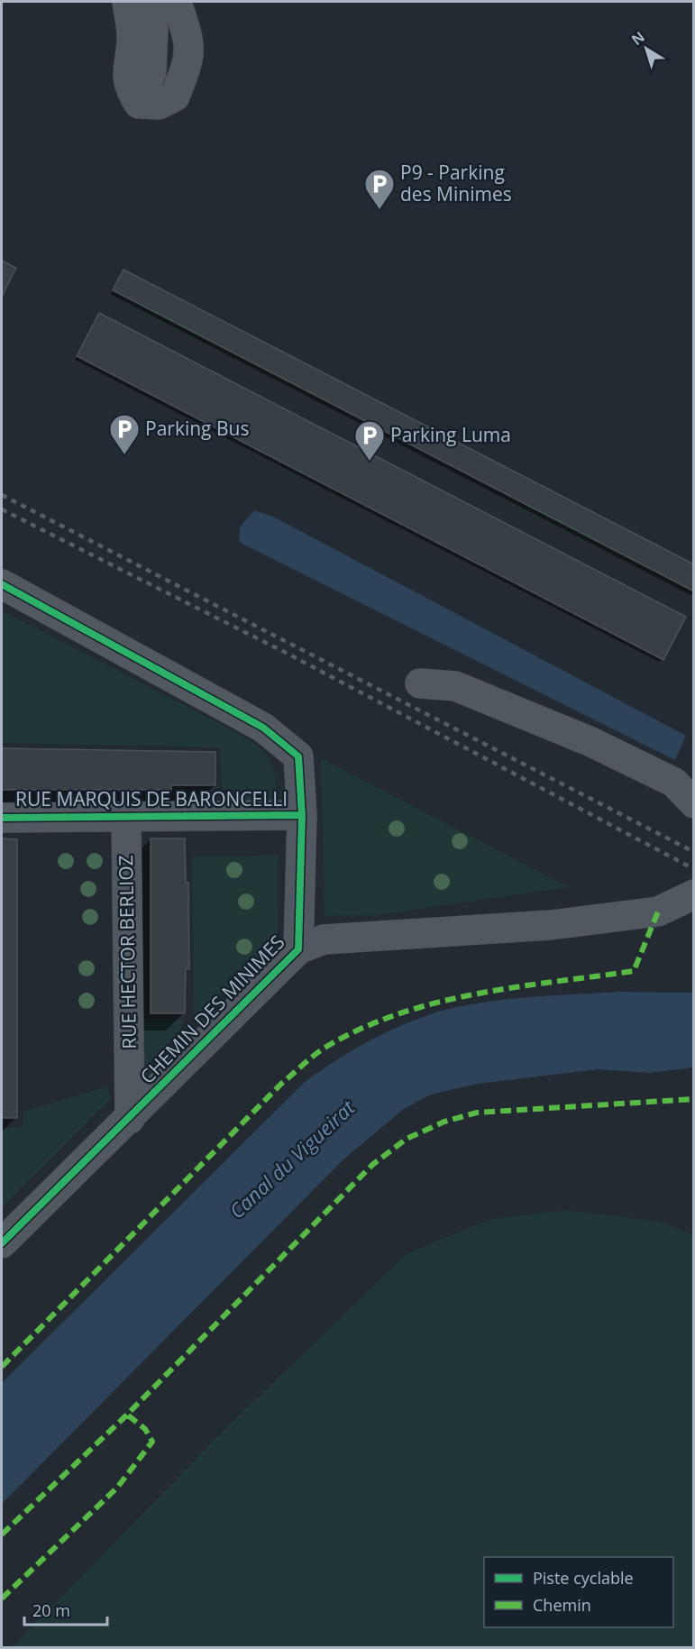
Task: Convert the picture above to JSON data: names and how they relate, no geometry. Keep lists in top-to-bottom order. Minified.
{"streets":{"street":["RUE MARQUIS DE BARONCELLI","RUE HECTOR BERLIOZ","CHEMIN DES MINIMES"]},"crossings":[["RUE MARQUIS DE BARONCELLI","RUE HECTOR BERLIOZ"],["RUE MARQUIS DE BARONCELLI","CHEMIN DES MINIMES"],["RUE HECTOR BERLIOZ","CHEMIN DES MINIMES"]],"water":["Canal du Vigueirat"],"places":{"parking":["P9 - Parking des Minimes","Parking Bus","Parking Luma"]},"legend":["Piste cyclable","Chemin"],"scale_bar":"20 m","north":"top left"}
